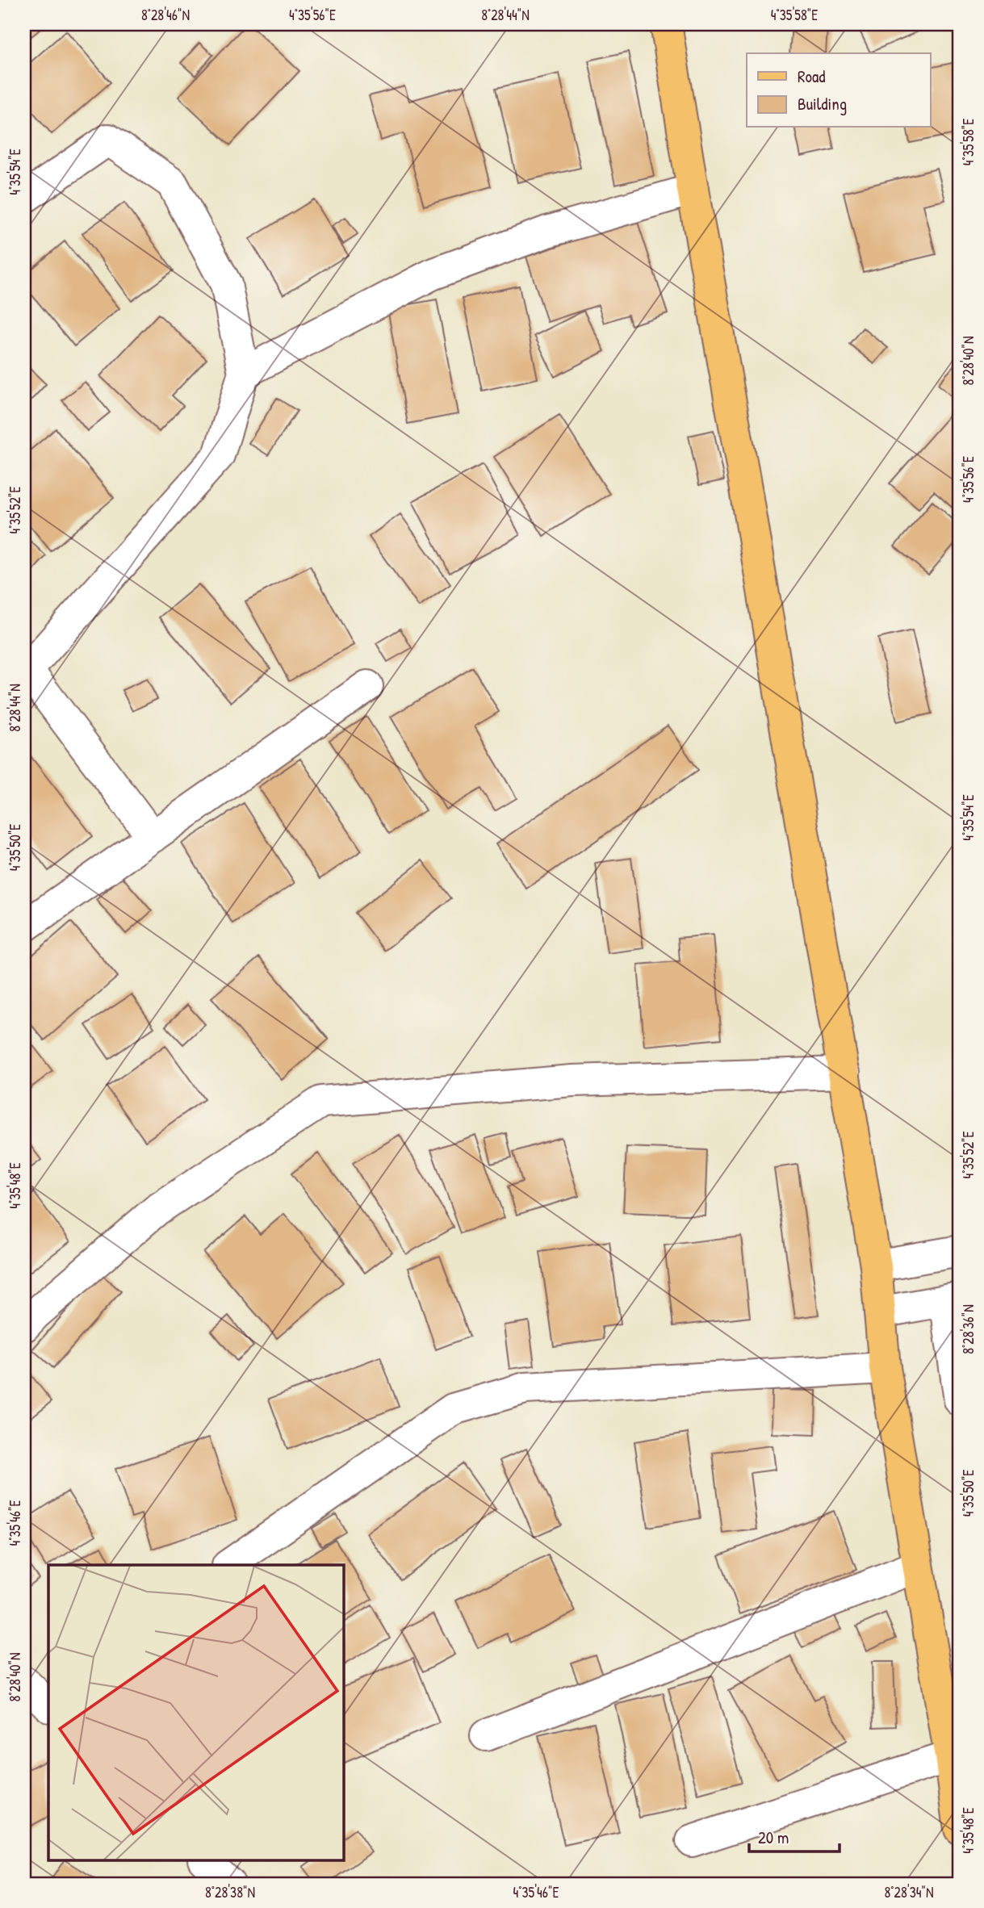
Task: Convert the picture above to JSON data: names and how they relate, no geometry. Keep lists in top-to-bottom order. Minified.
{"legend":["Road","Building"],"scale_bar":"20 m","coordinates":["8°28'46\"N","4°35'56\"E","8°28'44\"N","4°35'58\"E","4°35'54\"E","8°28'40\"N","4°35'52\"E","4°35'50\"E","4°35'48\"E","8°28'36\"N","4°35'46\"E","8°28'38\"N","8°28'34\"N"]}
